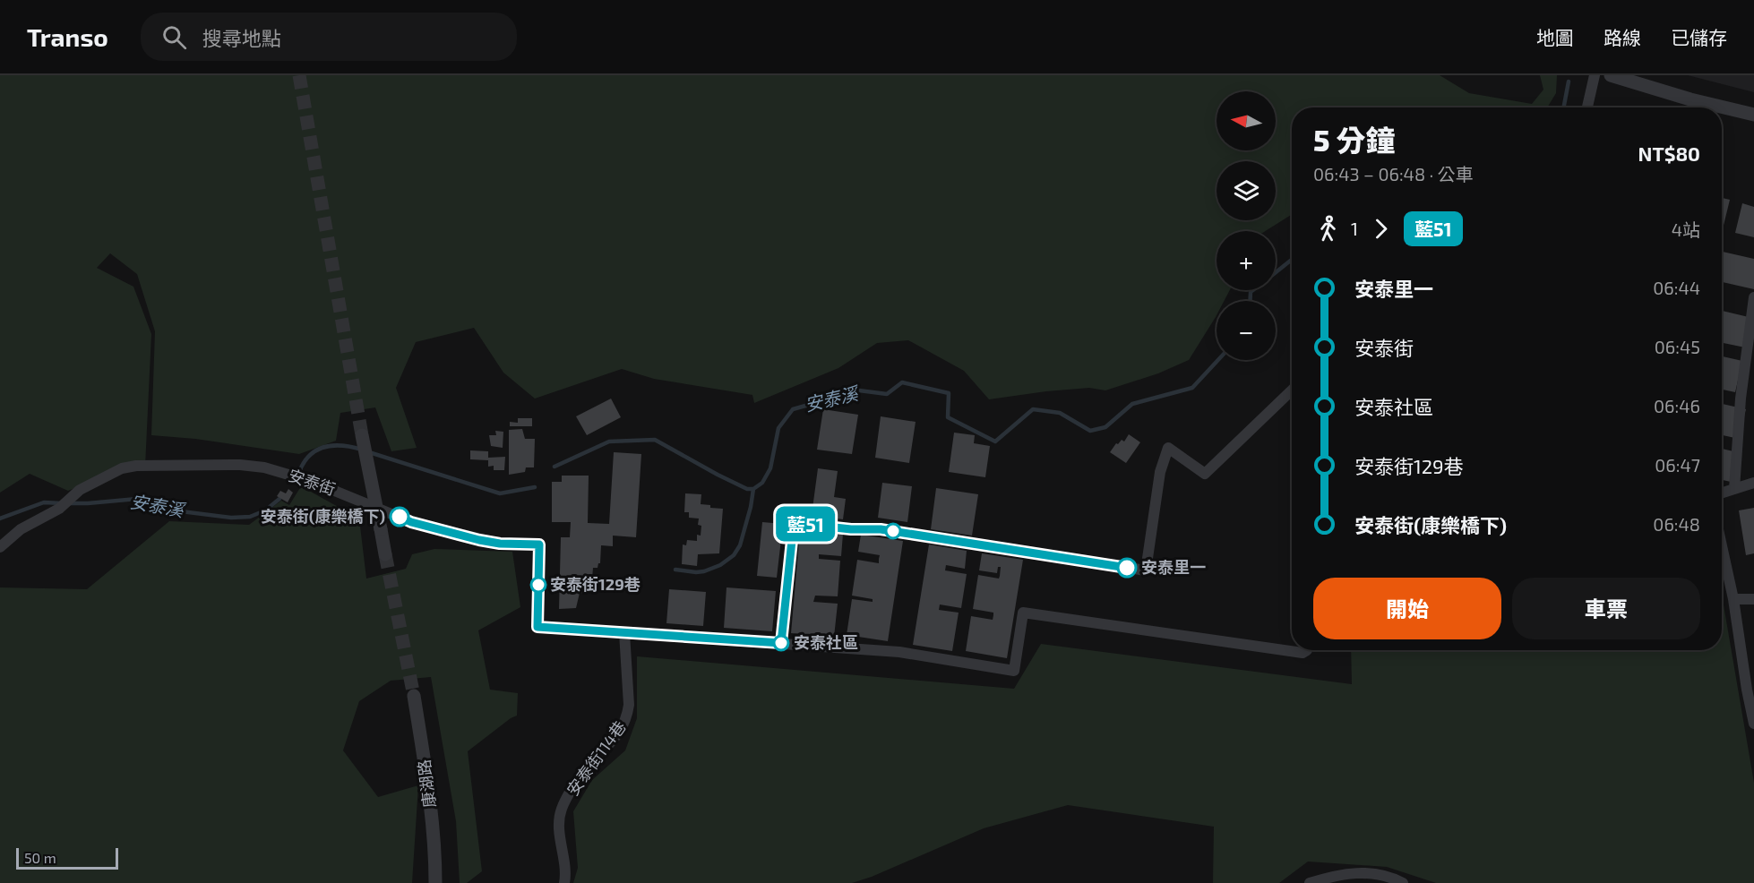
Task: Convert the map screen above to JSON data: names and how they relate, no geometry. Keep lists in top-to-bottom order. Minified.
{"streets":{"street":["安泰街","安泰街114巷","康湖路"]},"crossings":[["安泰街","安泰街114巷"]],"water":["安泰溪"],"places":["安泰街(康樂橋下)","安泰里一","安泰街129巷","安泰社區"],"lines":["bus line 藍51"],"scale_bar":"50 m","north":"left","page":{"header":"Transo","search":"搜尋地點","nav":["地圖","路線","已儲存"],"on_map":"藍51","map_buttons":["+","−"],"heading":["5 分鐘","06:43 – 06:48 · 公車","NT$80"],"legs":["1","藍51","4站"],"list":[{"name":"安泰里一","value":"06:44"},{"name":"安泰街","value":"06:45"},{"name":"安泰社區","value":"06:46"},{"name":"安泰街129巷","value":"06:47"},{"name":"安泰街(康樂橋下)","value":"06:48"}],"buttons":["開始","車票"],"scale":"50 m"}}
